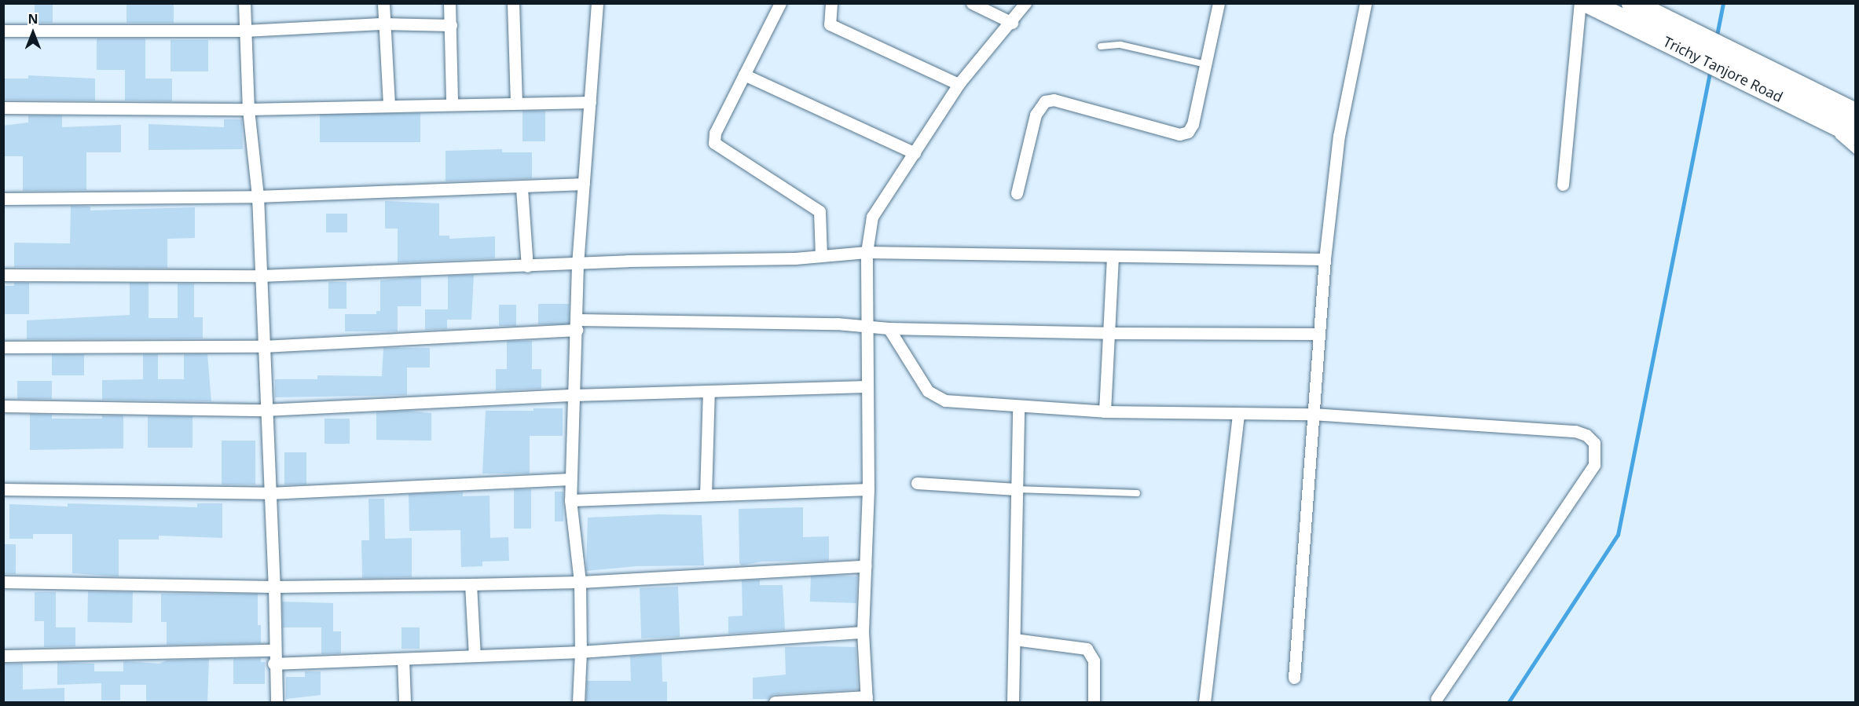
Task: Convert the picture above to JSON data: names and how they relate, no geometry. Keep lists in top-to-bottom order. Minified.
{"streets":{"highway":["Trichy Tanjore Road"]},"north":"top"}
